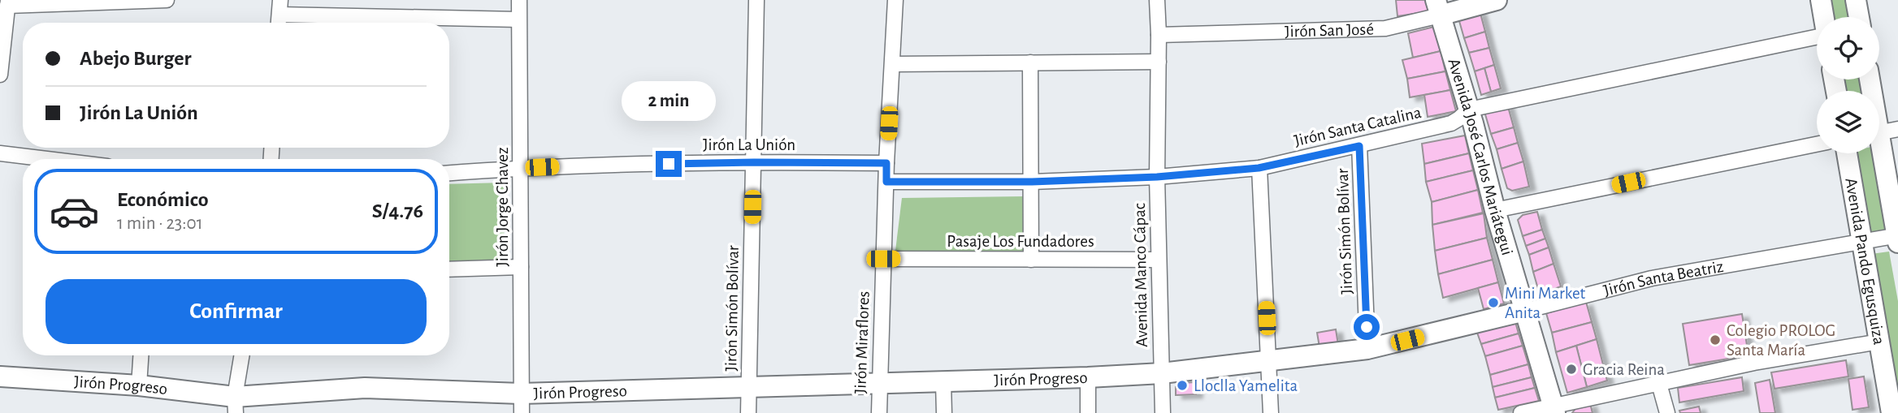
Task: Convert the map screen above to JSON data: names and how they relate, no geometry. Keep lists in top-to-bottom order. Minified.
{"streets":{"street":["Jirón San José","Jirón Santa Catalina","Jirón La Unión","Avenida José Carlos Mariátegui","Jirón Jorge Chavez","Jirón Simón Bolívar","Pasaje Los Fundadores","Avenida Pando Egusquiza","Avenida Manco Cápac","Jirón Santa Beatriz","Jirón Miraflores","Jirón Progreso"]},"crossings":[["Jirón San José","Avenida José Carlos Mariátegui"],["Jirón San José","Avenida Manco Cápac"],["Jirón Santa Catalina","Avenida José Carlos Mariátegui"],["Jirón Santa Catalina","Jirón Simón Bolívar"],["Jirón Santa Catalina","Avenida Manco Cápac"],["Jirón Santa Catalina","Jirón Miraflores"],["Jirón La Unión","Jirón Jorge Chavez"],["Jirón La Unión","Jirón Simón Bolívar"],["Jirón La Unión","Jirón Miraflores"],["Avenida José Carlos Mariátegui","Jirón Santa Beatriz"],["Jirón Jorge Chavez","Jirón Progreso"],["Jirón Simón Bolívar","Jirón Santa Beatriz"],["Jirón Simón Bolívar","Jirón Progreso"],["Pasaje Los Fundadores","Avenida Manco Cápac"],["Pasaje Los Fundadores","Jirón Miraflores"],["Avenida Pando Egusquiza","Jirón Santa Beatriz"],["Avenida Manco Cápac","Jirón Santa Beatriz"],["Avenida Manco Cápac","Jirón Progreso"],["Jirón Santa Beatriz","Jirón Progreso"],["Jirón Miraflores","Jirón Progreso"]],"places":["Mini Market Anita","Colegio PROLOG Santa María","Gracia Reina","Lloclla Yamelita"],"page":{"banner":["Abejo Burger","Jirón La Unión"],"bubble":"2 min","list":[{"name":"Económico","note":"1 min · 23:01","value":"S/4.76"}],"buttons":"Confirmar"}}
